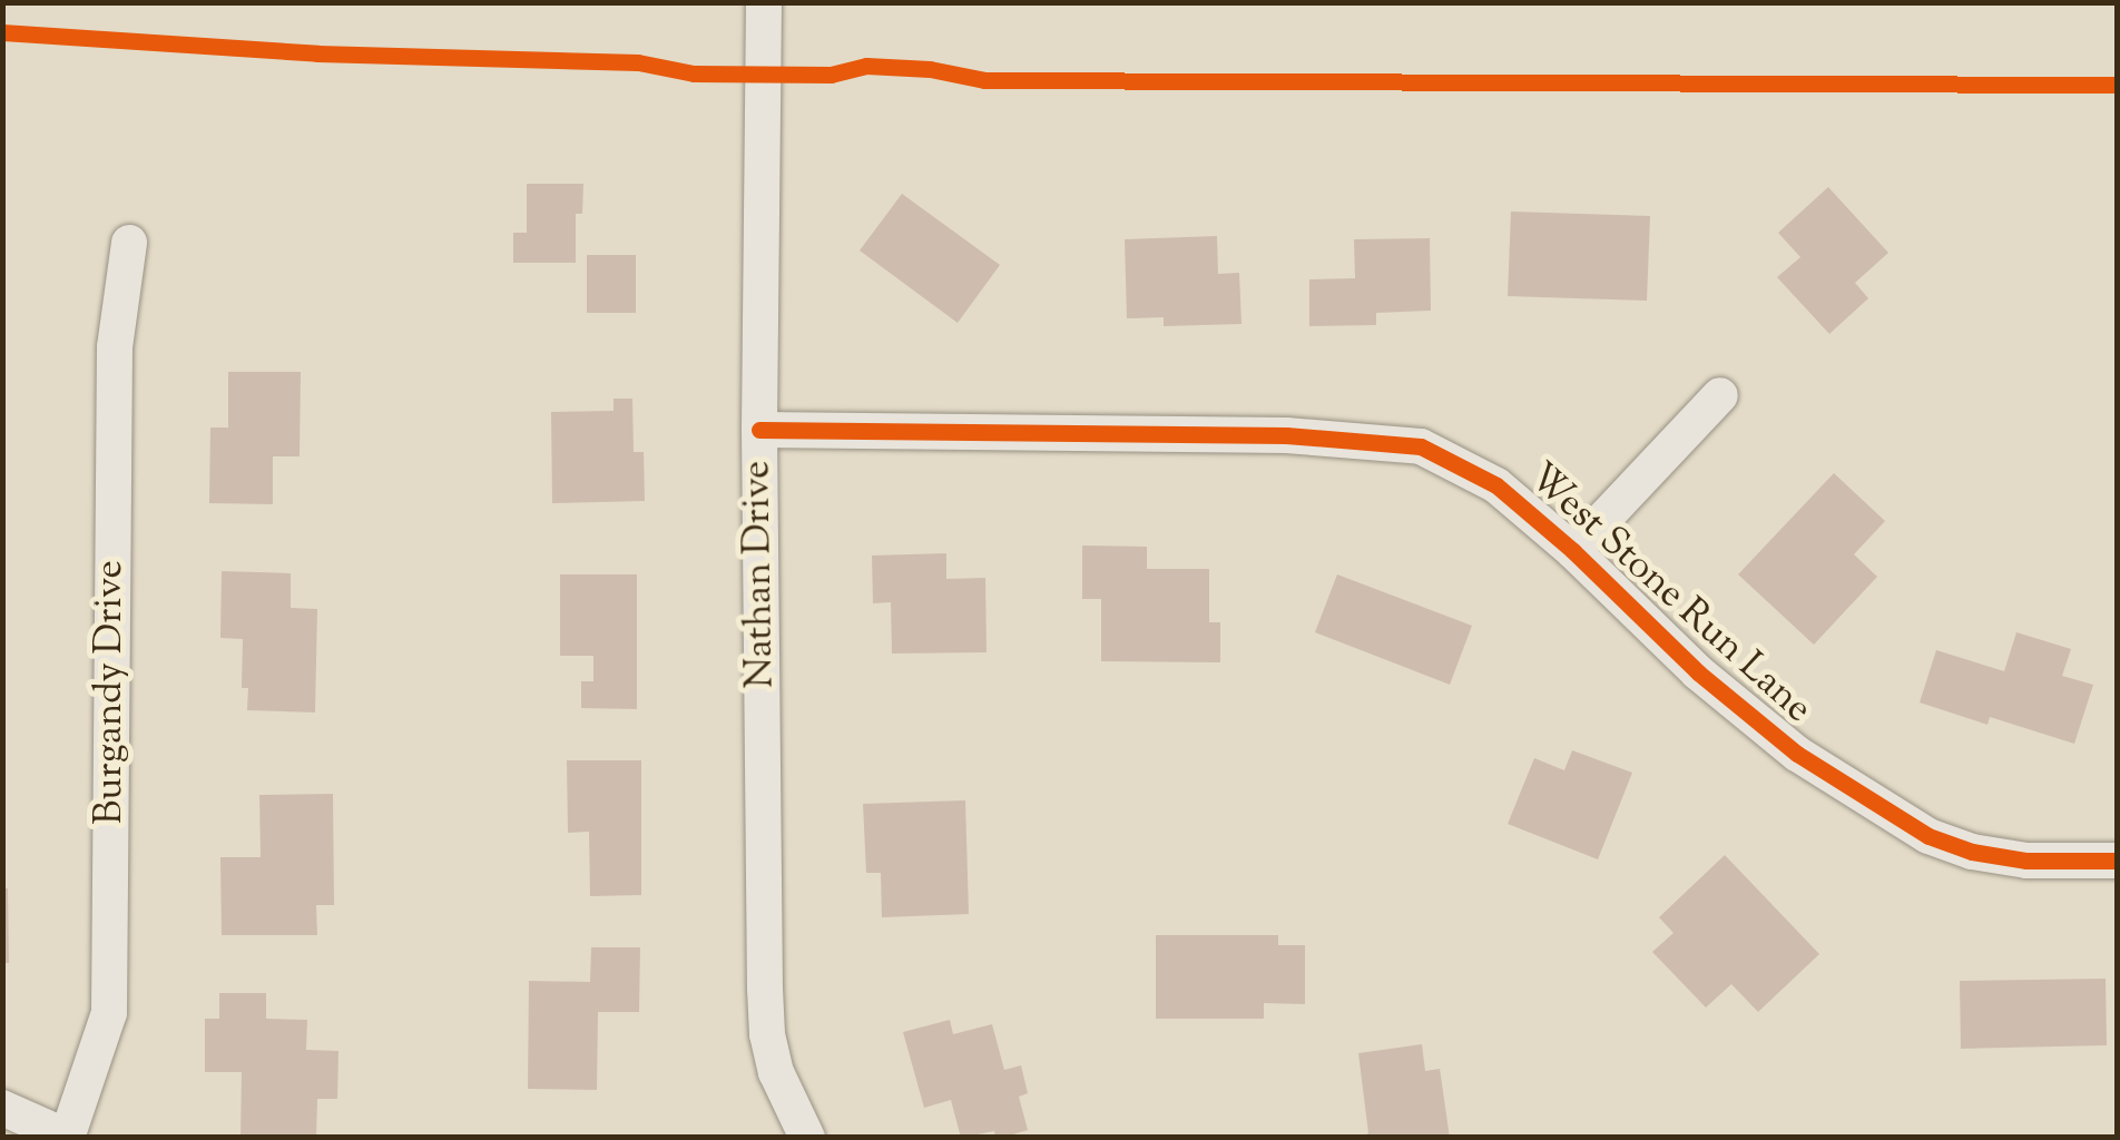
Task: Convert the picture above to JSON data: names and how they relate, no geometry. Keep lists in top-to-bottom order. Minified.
{"streets":{"street":["Nathan Drive","West Stone Run Lane","Burgandy Drive"]},"crossings":[["Nathan Drive","West Stone Run Lane"]]}
